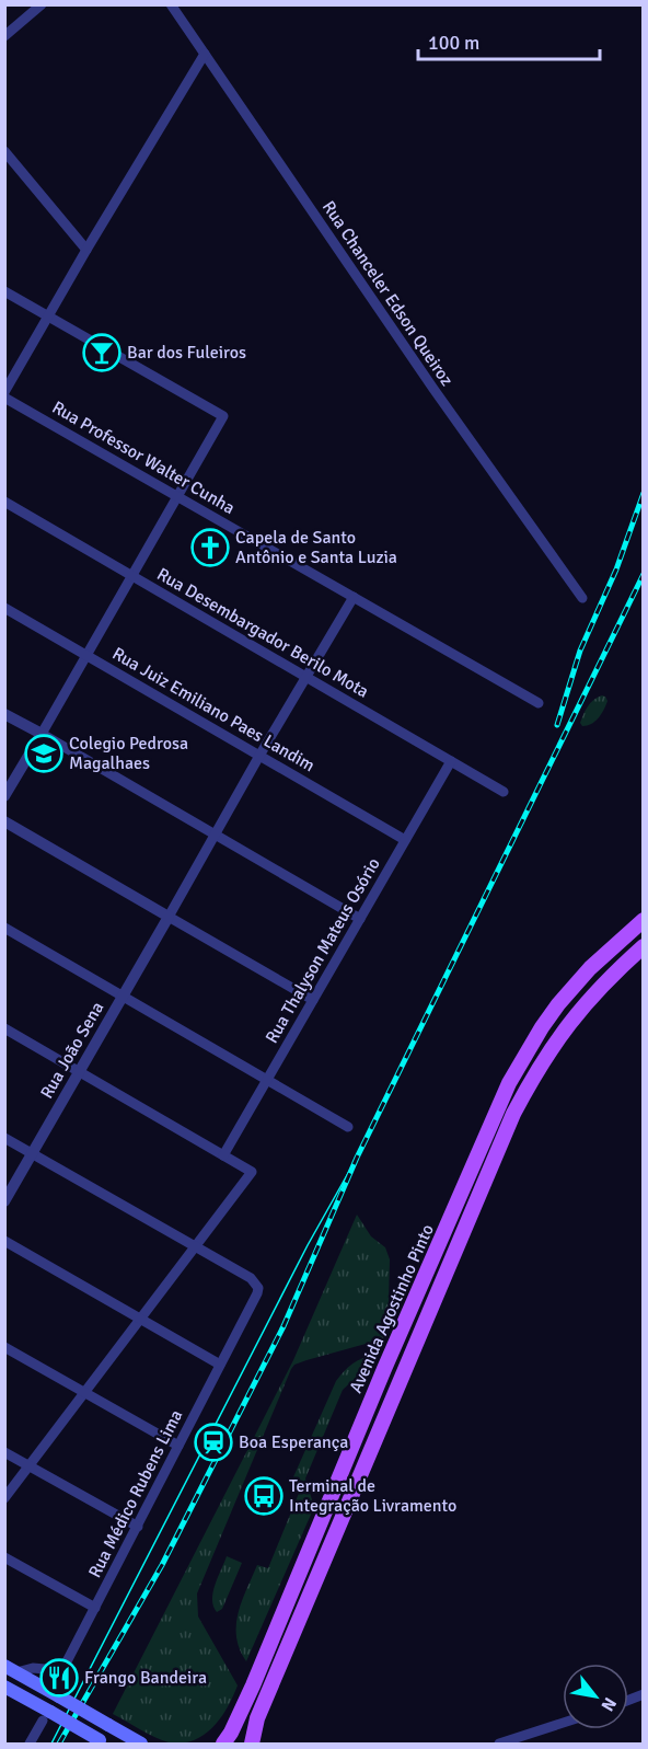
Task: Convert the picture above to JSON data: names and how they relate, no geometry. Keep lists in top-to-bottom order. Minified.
{"streets":{"main road":["Avenida Agostinho Pinto"],"street":["Rua Chanceler Edson Queiroz","Rua Professor Walter Cunha","Rua Desembargador Berilo Mota","Rua Juiz Emiliano Paes Landim","Rua Thalyson Mateus Osório","Rua João Sena","Rua Médico Rubens Lima"]},"crossings":[["Rua Desembargador Berilo Mota","Rua Thalyson Mateus Osório"],["Rua Juiz Emiliano Paes Landim","Rua Thalyson Mateus Osório"]],"places":{"bar":["Bar dos Fuleiros"],"church":["Capela de Santo Antônio e Santa Luzia"],"school or university":["Colegio Pedrosa Magalhaes"],"station":["Boa Esperança"],"bus stop":["Terminal de Integração Livramento"],"restaurant":["Frango Bandeira"]},"scale_bar":"100 m","north":"bottom right"}
